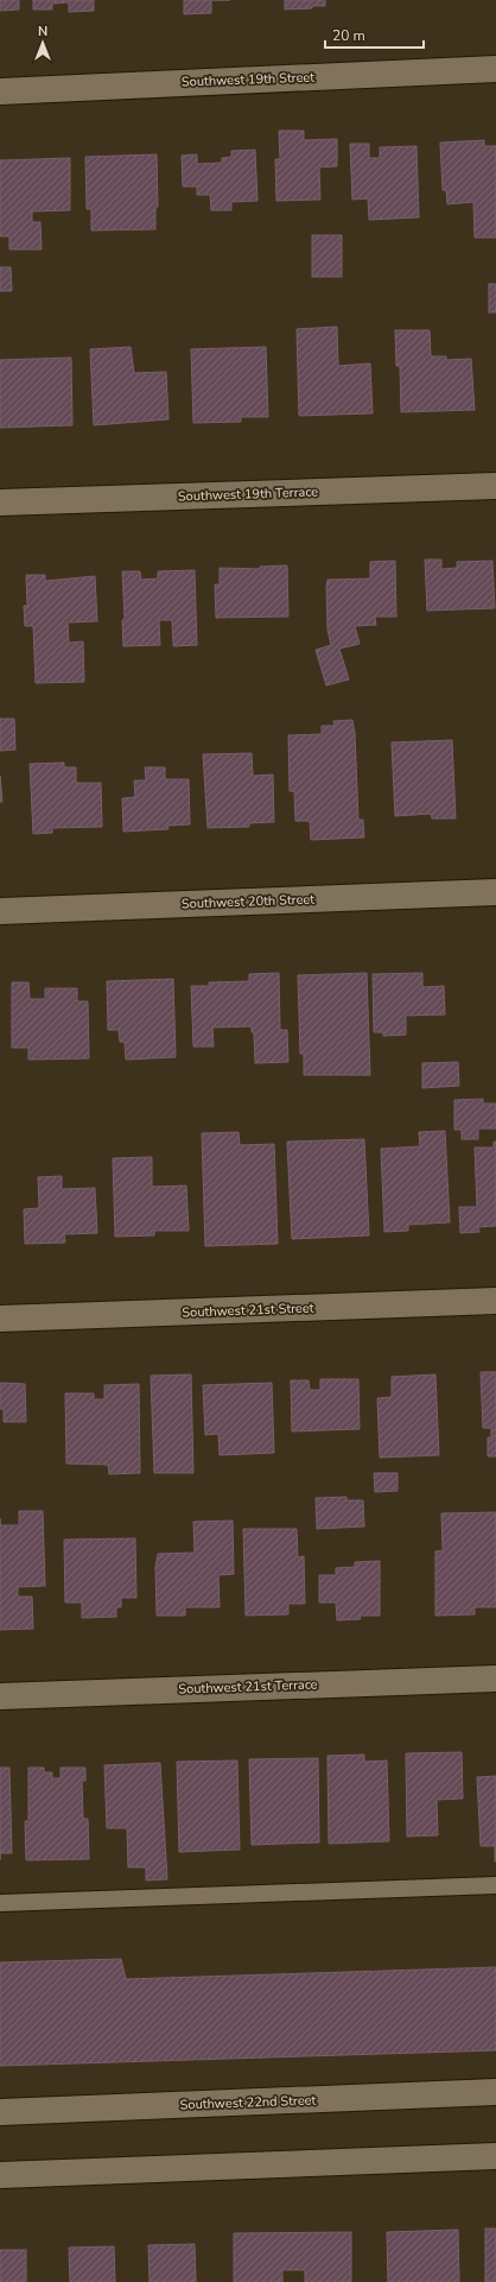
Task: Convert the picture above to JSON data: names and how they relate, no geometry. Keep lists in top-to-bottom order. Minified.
{"streets":{"street":["Southwest 19th Street","Southwest 19th Terrace","Southwest 20th Street","Southwest 21st Street","Southwest 21st Terrace","Southwest 22nd Street"]},"scale_bar":"20 m","north":"top"}
